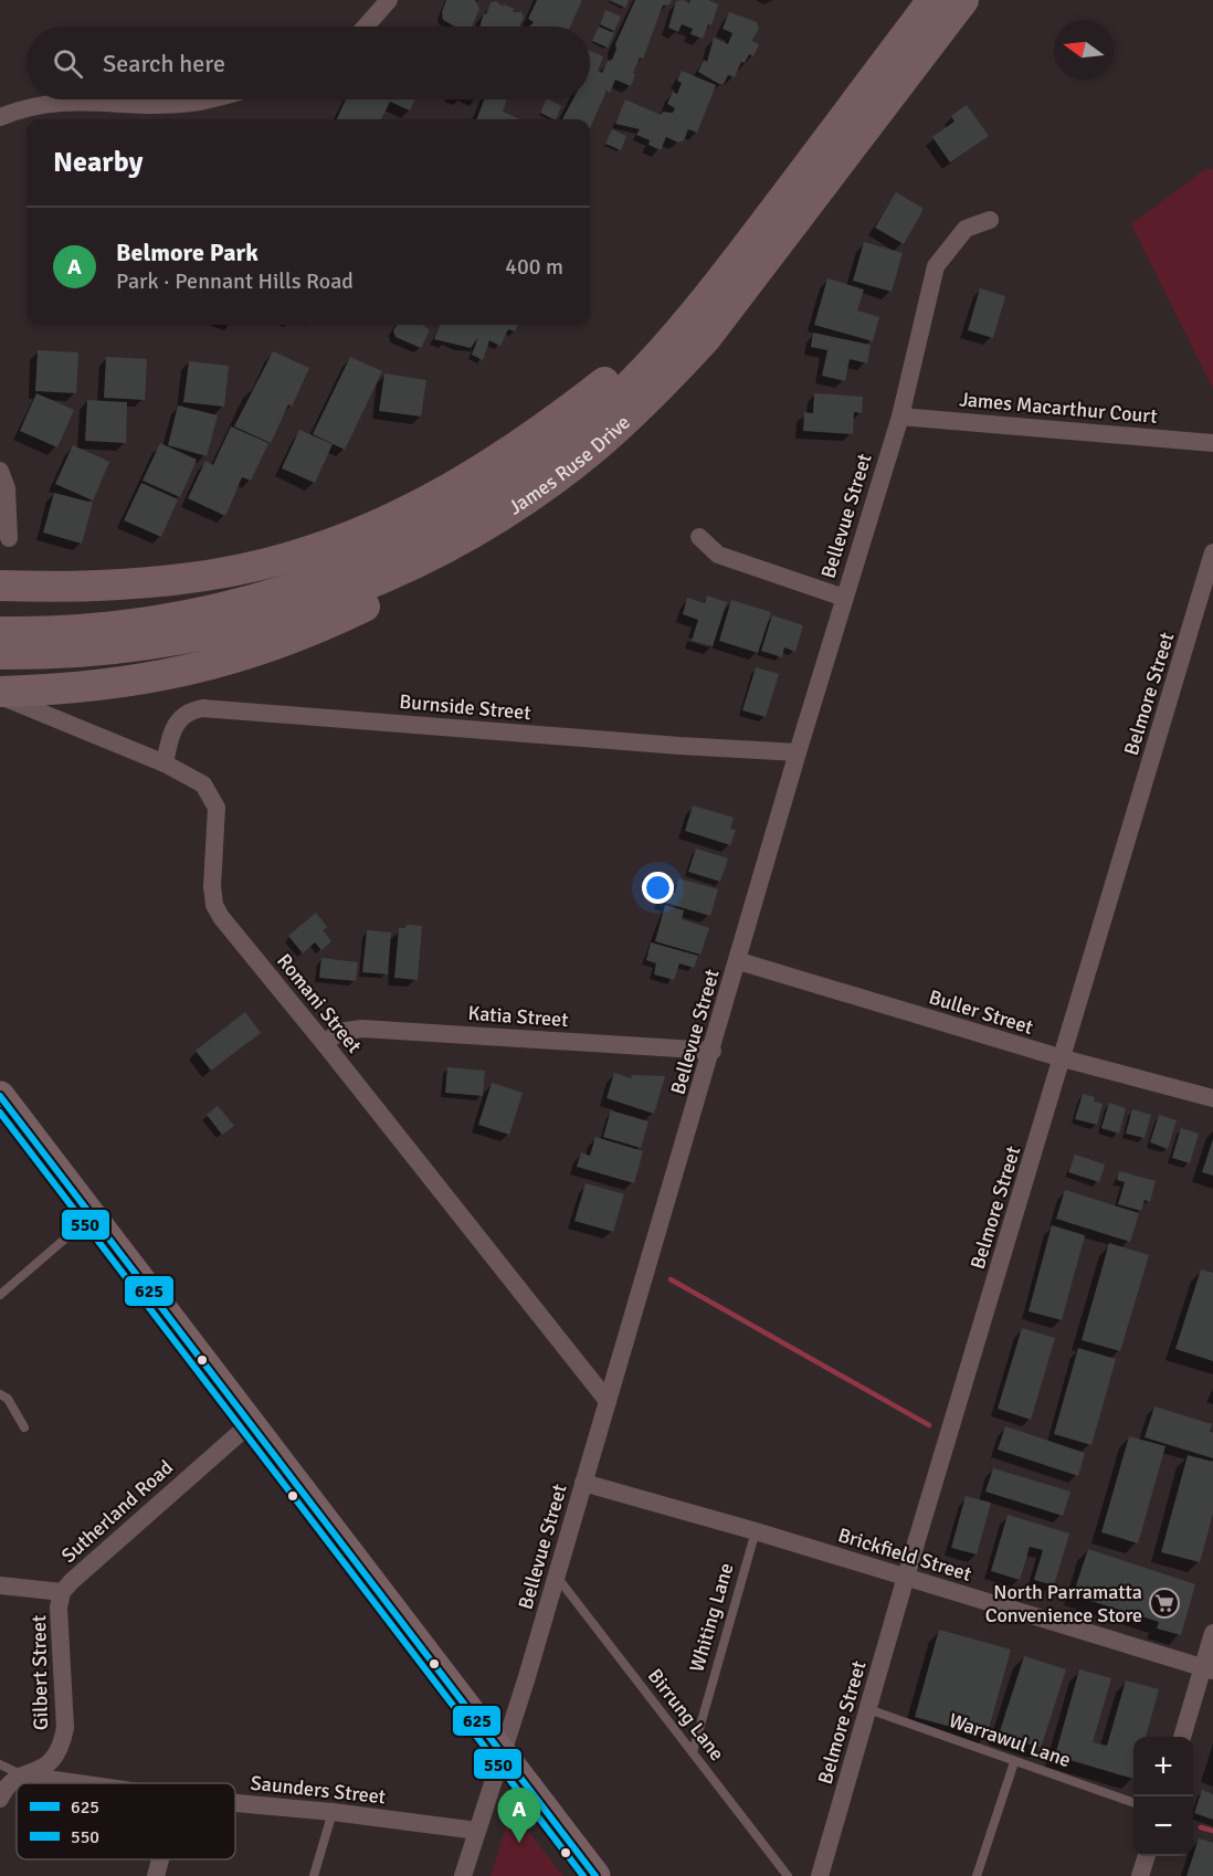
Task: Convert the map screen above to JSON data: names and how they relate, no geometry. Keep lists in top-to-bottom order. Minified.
{"streets":{"highway":["James Ruse Drive"],"street":["James Macarthur Court","Bellevue Street","Belmore Street","Burnside Street","Romani Street","Buller Street","Katia Street","Sutherland Road","Brickfield Street","Gilbert Street","Saunders Street"],"lane":["Whiting Lane","Birrung Lane","Warrawul Lane"]},"crossings":[["James Macarthur Court","Bellevue Street"],["Bellevue Street","Burnside Street"],["Bellevue Street","Romani Street"],["Bellevue Street","Buller Street"],["Bellevue Street","Katia Street"],["Bellevue Street","Brickfield Street"],["Bellevue Street","Birrung Lane"],["Bellevue Street","Saunders Street"],["Belmore Street","Buller Street"],["Belmore Street","Brickfield Street"],["Belmore Street","Warrawul Lane"],["Burnside Street","Romani Street"],["Romani Street","Katia Street"],["Sutherland Road","Gilbert Street"],["Brickfield Street","Whiting Lane"],["Whiting Lane","Birrung Lane"],["Gilbert Street","Saunders Street"]],"places":{"supermarket":["North Parramatta Convenience Store"]},"lines":["transit line 625","transit line 550"],"legend":["625","550"],"north":"left","page":{"search":"Search here","heading":"Nearby","list":[{"mark":"A","name":"Belmore Park","note":"Park · Pennant Hills Road","value":"400 m"}],"map_buttons":["+","−"],"pins":"A"}}
